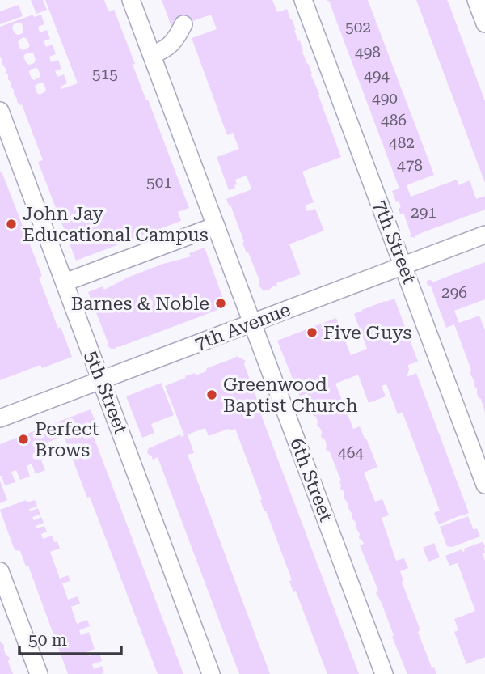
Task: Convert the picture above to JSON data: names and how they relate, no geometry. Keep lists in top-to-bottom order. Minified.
{"streets":{"street":["7th Street","7th Avenue","5th Street","6th Street"]},"crossings":[["7th Street","7th Avenue"],["7th Avenue","5th Street"],["7th Avenue","6th Street"]],"places":["John Jay Educational Campus","Barnes & Noble","Five Guys","Greenwood Baptist Church","Perfect Brows"],"house_numbers":["502","498","515","494","490","486","482","478","501","291","296","464"],"scale_bar":"50 m"}
